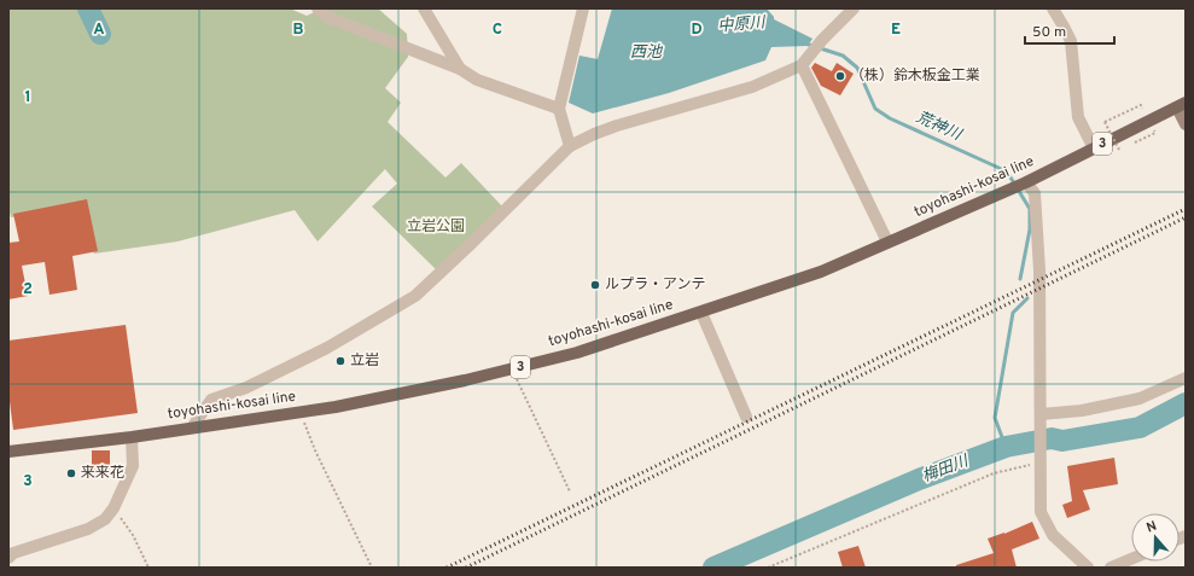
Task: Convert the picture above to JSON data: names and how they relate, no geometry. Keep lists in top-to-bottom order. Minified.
{"streets":{"main road":["3","toyohashi-kosai line"]},"water":["中原川","西池","荒神川","梅田川"],"parks":["立岩公園"],"places":["（株）鈴木板金工業","ルプラ・アンテ","立岩","来来花"],"scale_bar":"50 m","north":"top","grid":{"columns":["A","B","C","D","E"],"rows":["1","2","3"]}}
